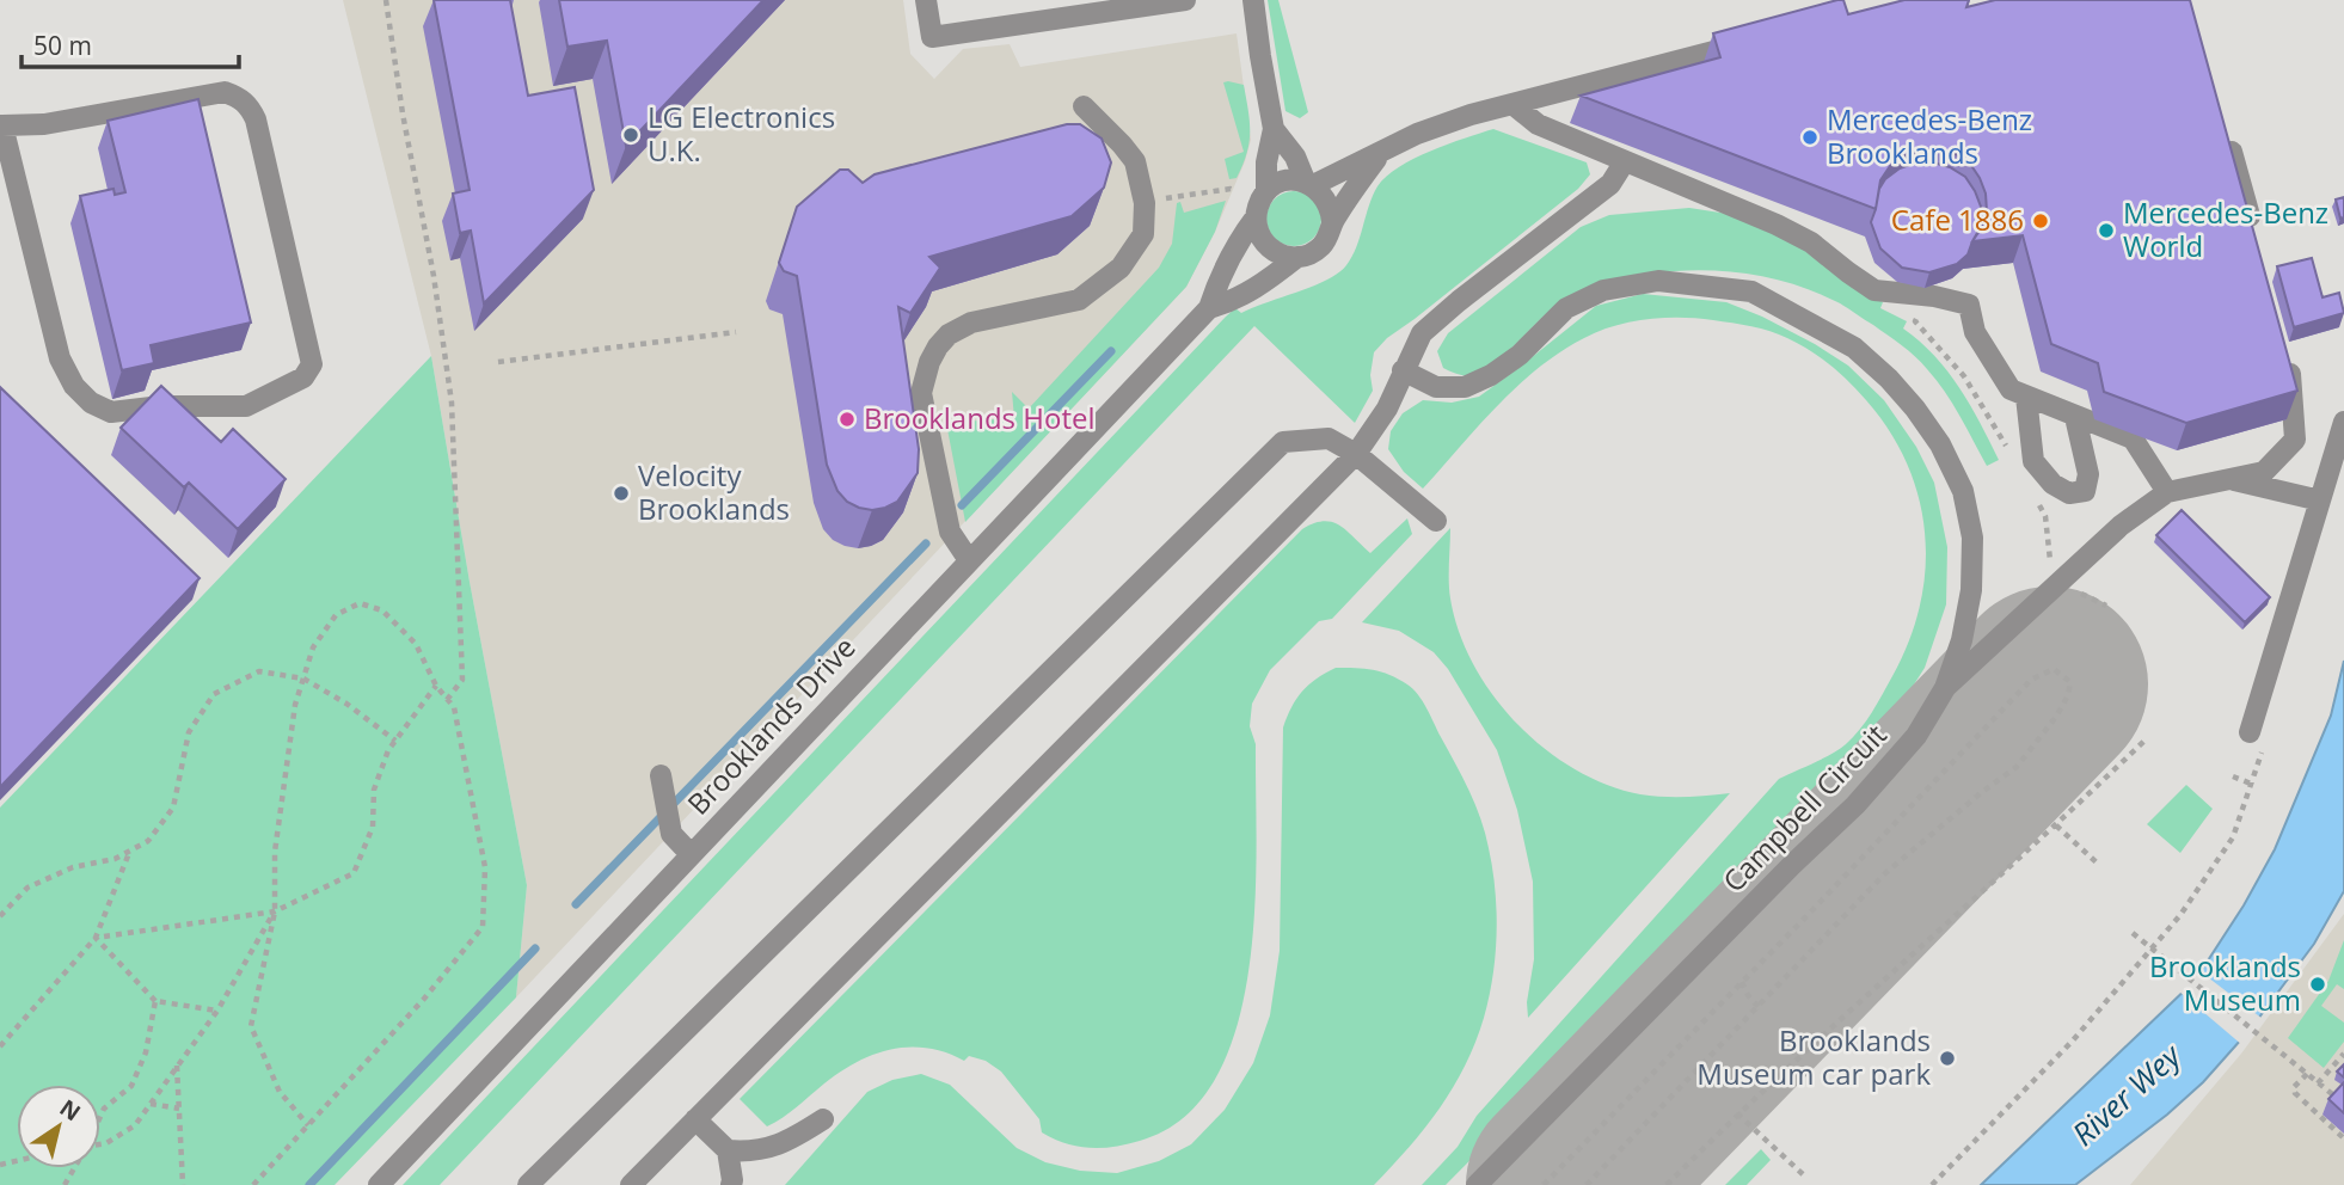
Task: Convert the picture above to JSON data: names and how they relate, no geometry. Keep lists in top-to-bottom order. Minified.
{"streets":{"street":["Brooklands Drive","Campbell Circuit"]},"water":["River Wey"],"places":["LG Electronics U.K.","Mercedes-Benz Brooklands","Cafe 1886","Mercedes-Benz World","Brooklands Hotel","Velocity Brooklands","Brooklands Museum","Brooklands Museum car park"],"scale_bar":"50 m","north":"top right"}
